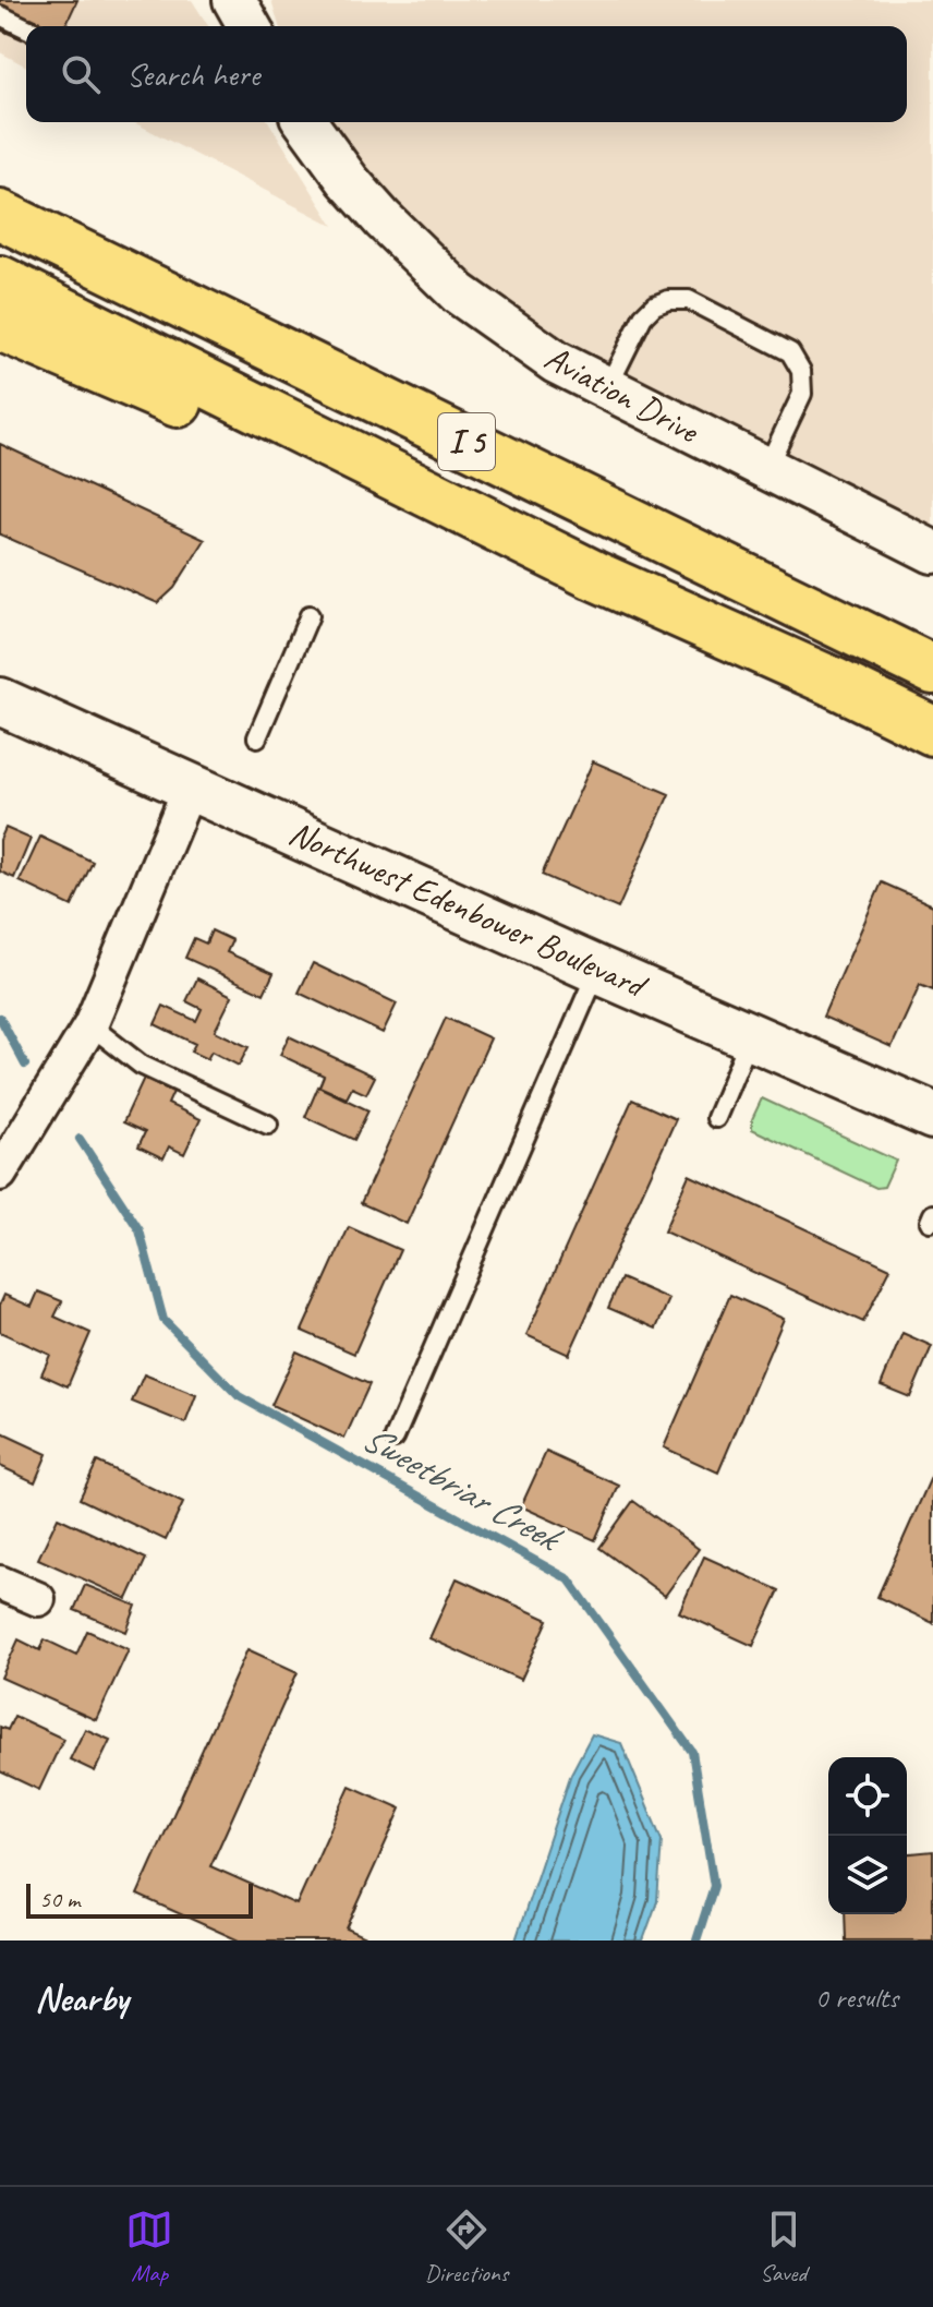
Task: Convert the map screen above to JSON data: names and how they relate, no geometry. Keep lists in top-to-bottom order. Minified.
{"streets":{"highway":["I 5"],"main road":["Northwest Edenbower Boulevard"],"street":["Aviation Drive"]},"water":["Sweetbriar Creek"],"scale_bar":"50 m","page":{"search":"Search here","scale":"50 m","heading":["Nearby","0 results"],"nav":["Map","Directions","Saved"]}}
